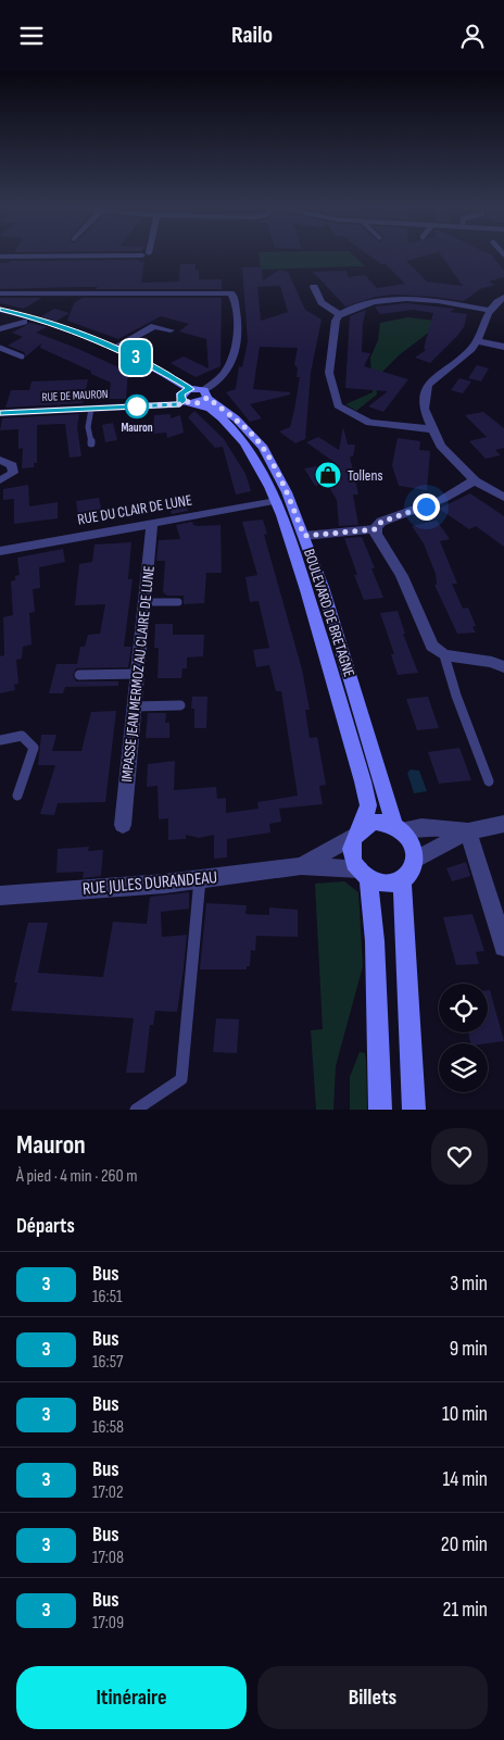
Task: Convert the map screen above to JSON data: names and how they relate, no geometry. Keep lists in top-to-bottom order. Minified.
{"streets":{"main road":["BOULEVARD DE BRETAGNE"],"street":["RUE DE MAURON","RUE DU CLAIR DE LUNE","IMPASSE JEAN MERMOZ AU CLAIRE DE LUNE","RUE JULES DURANDEAU"]},"crossings":[["RUE DE MAURON","BOULEVARD DE BRETAGNE"],["RUE DU CLAIR DE LUNE","BOULEVARD DE BRETAGNE"],["RUE DU CLAIR DE LUNE","IMPASSE JEAN MERMOZ AU CLAIRE DE LUNE"],["BOULEVARD DE BRETAGNE","RUE JULES DURANDEAU"]],"places":{"other":["Mauron"],"shop":["Tollens"]},"lines":["bus line 3"],"page":{"header":"Railo","on_map":"3","heading":[["Mauron","À pied · 4 min · 260 m"],"Départs"],"list":[{"mark":"3","name":"Bus","note":"16:51","value":"3 min"},{"mark":"3","name":"Bus","note":"16:57","value":"9 min"},{"mark":"3","name":"Bus","note":"16:58","value":"10 min"},{"mark":"3","name":"Bus","note":"17:02","value":"14 min"},{"mark":"3","name":"Bus","note":"17:08","value":"20 min"},{"mark":"3","name":"Bus","note":"17:09","value":"21 min"}],"buttons":["Itinéraire","Billets"]}}
